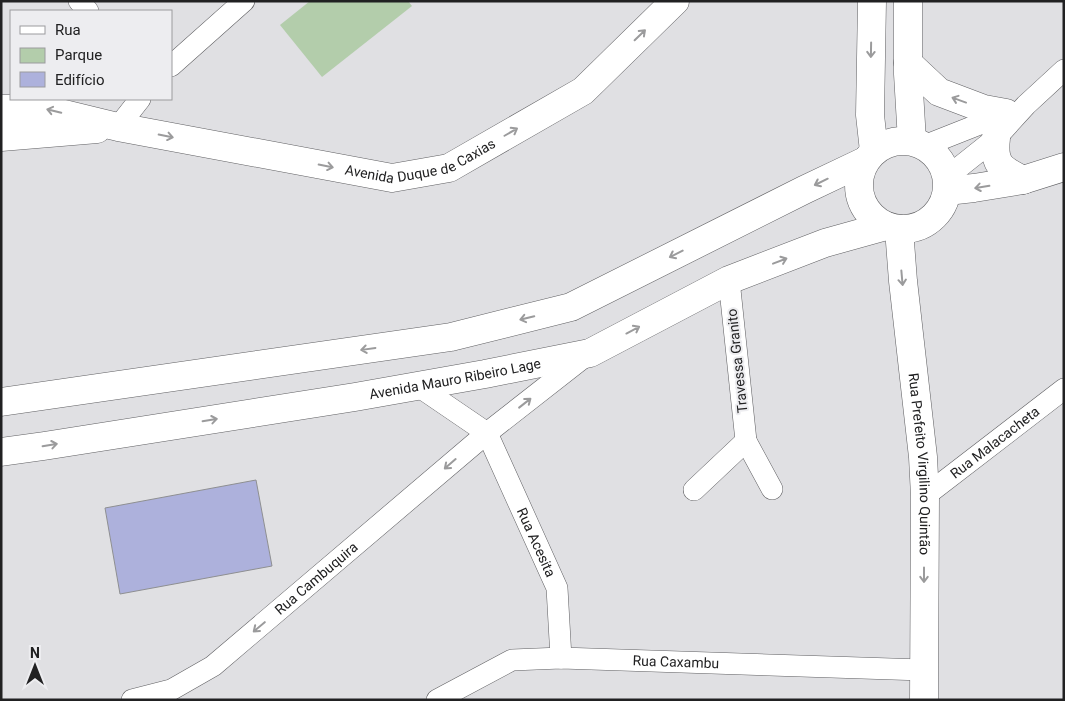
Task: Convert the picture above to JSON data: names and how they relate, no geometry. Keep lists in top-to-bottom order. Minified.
{"streets":{"street":["Avenida Duque de Caxias","Travessa Granito","Avenida Mauro Ribeiro Lage","Rua Malacacheta","Rua Prefeito Virgilino Quintão","Rua Acesita","Rua Cambuquira","Rua Caxambu"]},"crossings":[["Travessa Granito","Avenida Mauro Ribeiro Lage"],["Avenida Mauro Ribeiro Lage","Rua Prefeito Virgilino Quintão"],["Avenida Mauro Ribeiro Lage","Rua Cambuquira"],["Rua Malacacheta","Rua Prefeito Virgilino Quintão"],["Rua Prefeito Virgilino Quintão","Rua Caxambu"],["Rua Acesita","Rua Cambuquira"],["Rua Acesita","Rua Caxambu"]],"one_way":["Rua Prefeito Virgilino Quintão"],"legend":["Rua","Parque","Edifício"],"north":"top"}
